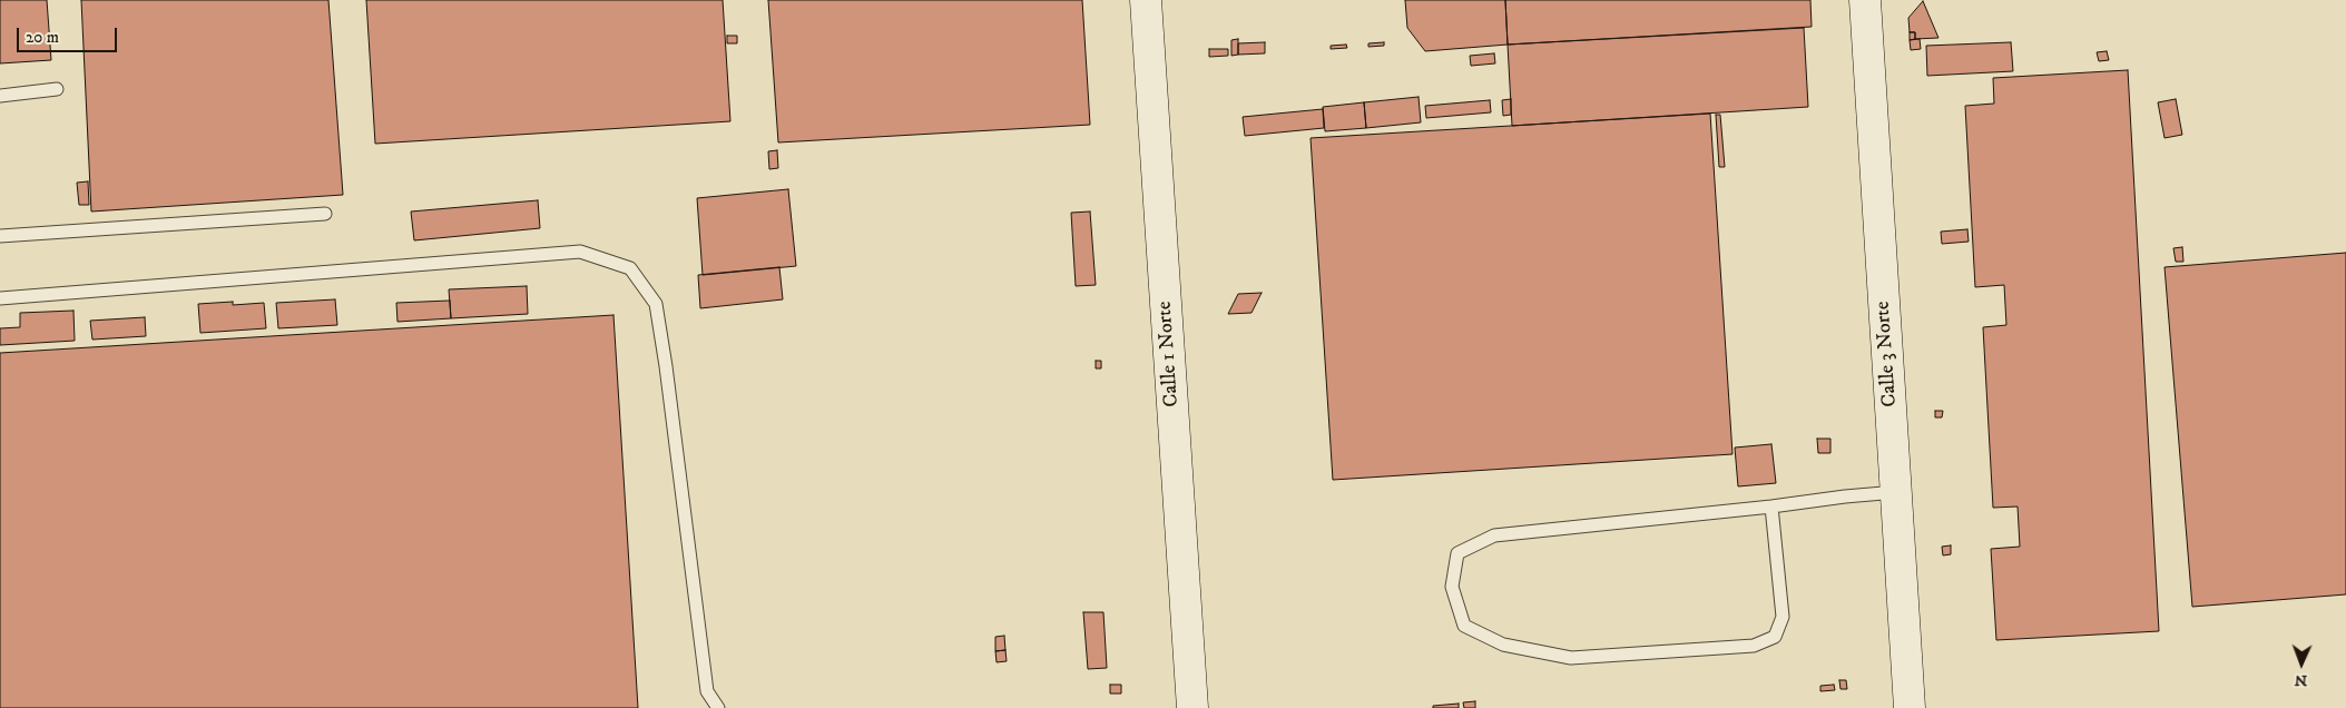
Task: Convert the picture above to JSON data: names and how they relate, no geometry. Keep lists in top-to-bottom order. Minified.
{"streets":{"street":["Calle 1 Norte","Calle 3 Norte"]},"scale_bar":"20 m","north":"bottom"}
